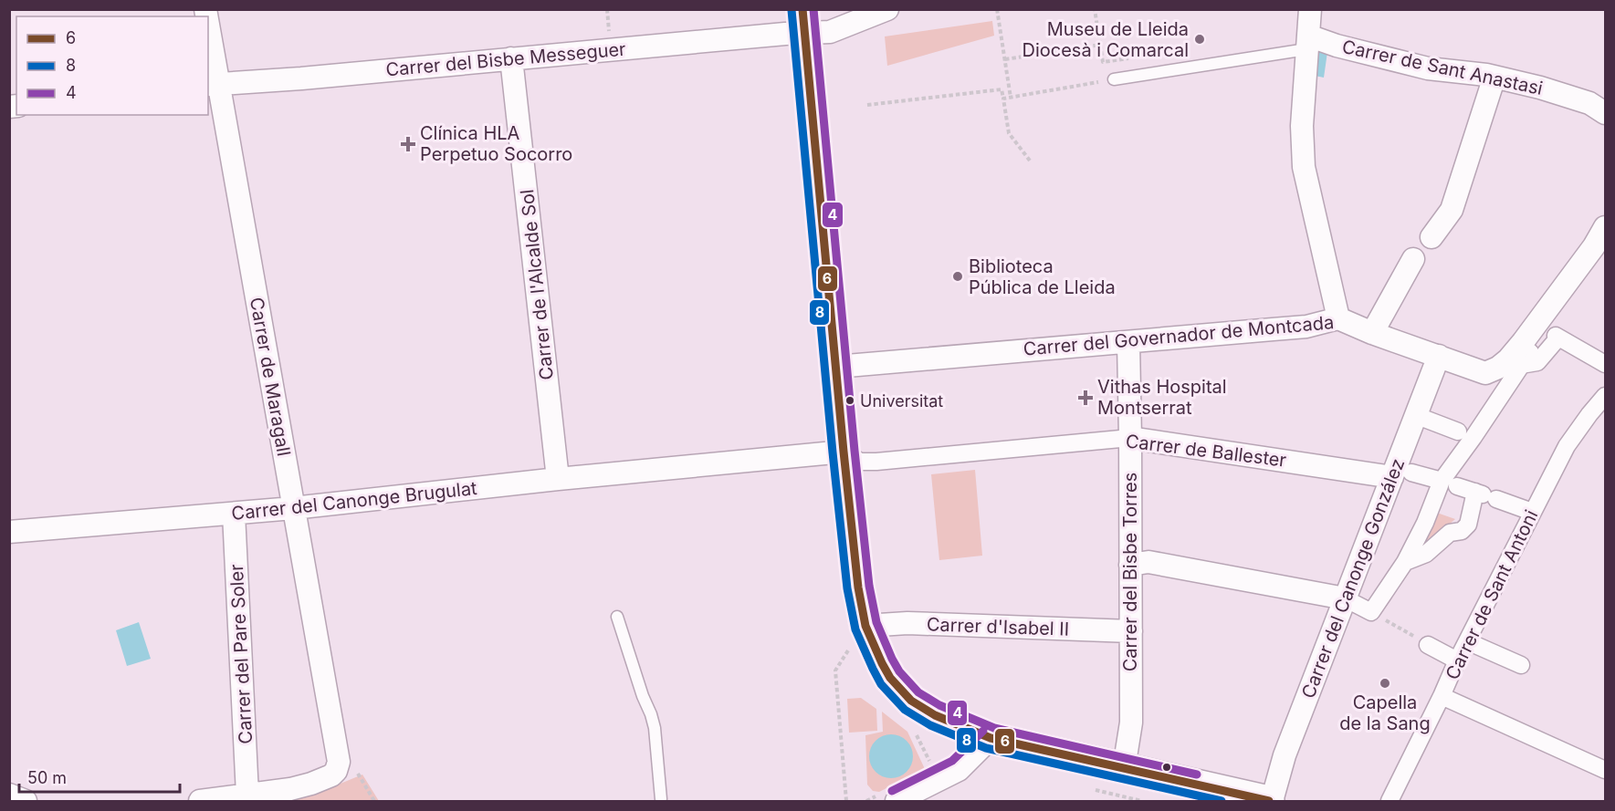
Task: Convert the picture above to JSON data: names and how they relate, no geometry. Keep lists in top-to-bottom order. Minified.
{"streets":{"street":["Carrer del Bisbe Messeguer","Carrer de Sant Anastasi","Carrer de l'Alcalde Sol","Carrer del Governador de Montcada","Carrer de Maragall","Carrer de Ballester","Carrer del Canonge Brugulat","Carrer del Bisbe Torres","Carrer del Canonge González","Carrer de Sant Antoni","Carrer d'Isabel II","Carrer del Pare Soler"]},"crossings":[["Carrer del Bisbe Messeguer","Carrer de l'Alcalde Sol"],["Carrer del Bisbe Messeguer","Carrer de Maragall"],["Carrer de l'Alcalde Sol","Carrer del Canonge Brugulat"],["Carrer del Governador de Montcada","Carrer del Bisbe Torres"],["Carrer del Governador de Montcada","Carrer del Canonge González"],["Carrer de Maragall","Carrer del Canonge Brugulat"],["Carrer de Maragall","Carrer del Pare Soler"],["Carrer de Ballester","Carrer del Canonge Brugulat"],["Carrer de Ballester","Carrer del Bisbe Torres"],["Carrer de Ballester","Carrer del Canonge González"],["Carrer de Ballester","Carrer de Sant Antoni"],["Carrer del Canonge Brugulat","Carrer del Pare Soler"],["Carrer del Bisbe Torres","Carrer d'Isabel II"]],"places":{"other":["Museu de Lleida Diocesà i Comarcal","Biblioteca Pública de Lleida","Universitat","Capella de la Sang"],"health":["Clínica HLA Perpetuo Socorro","Vithas Hospital Montserrat"]},"lines":["transit line 6","transit line 4","transit line 8"],"legend":["6","8","4"],"scale_bar":"50 m"}
